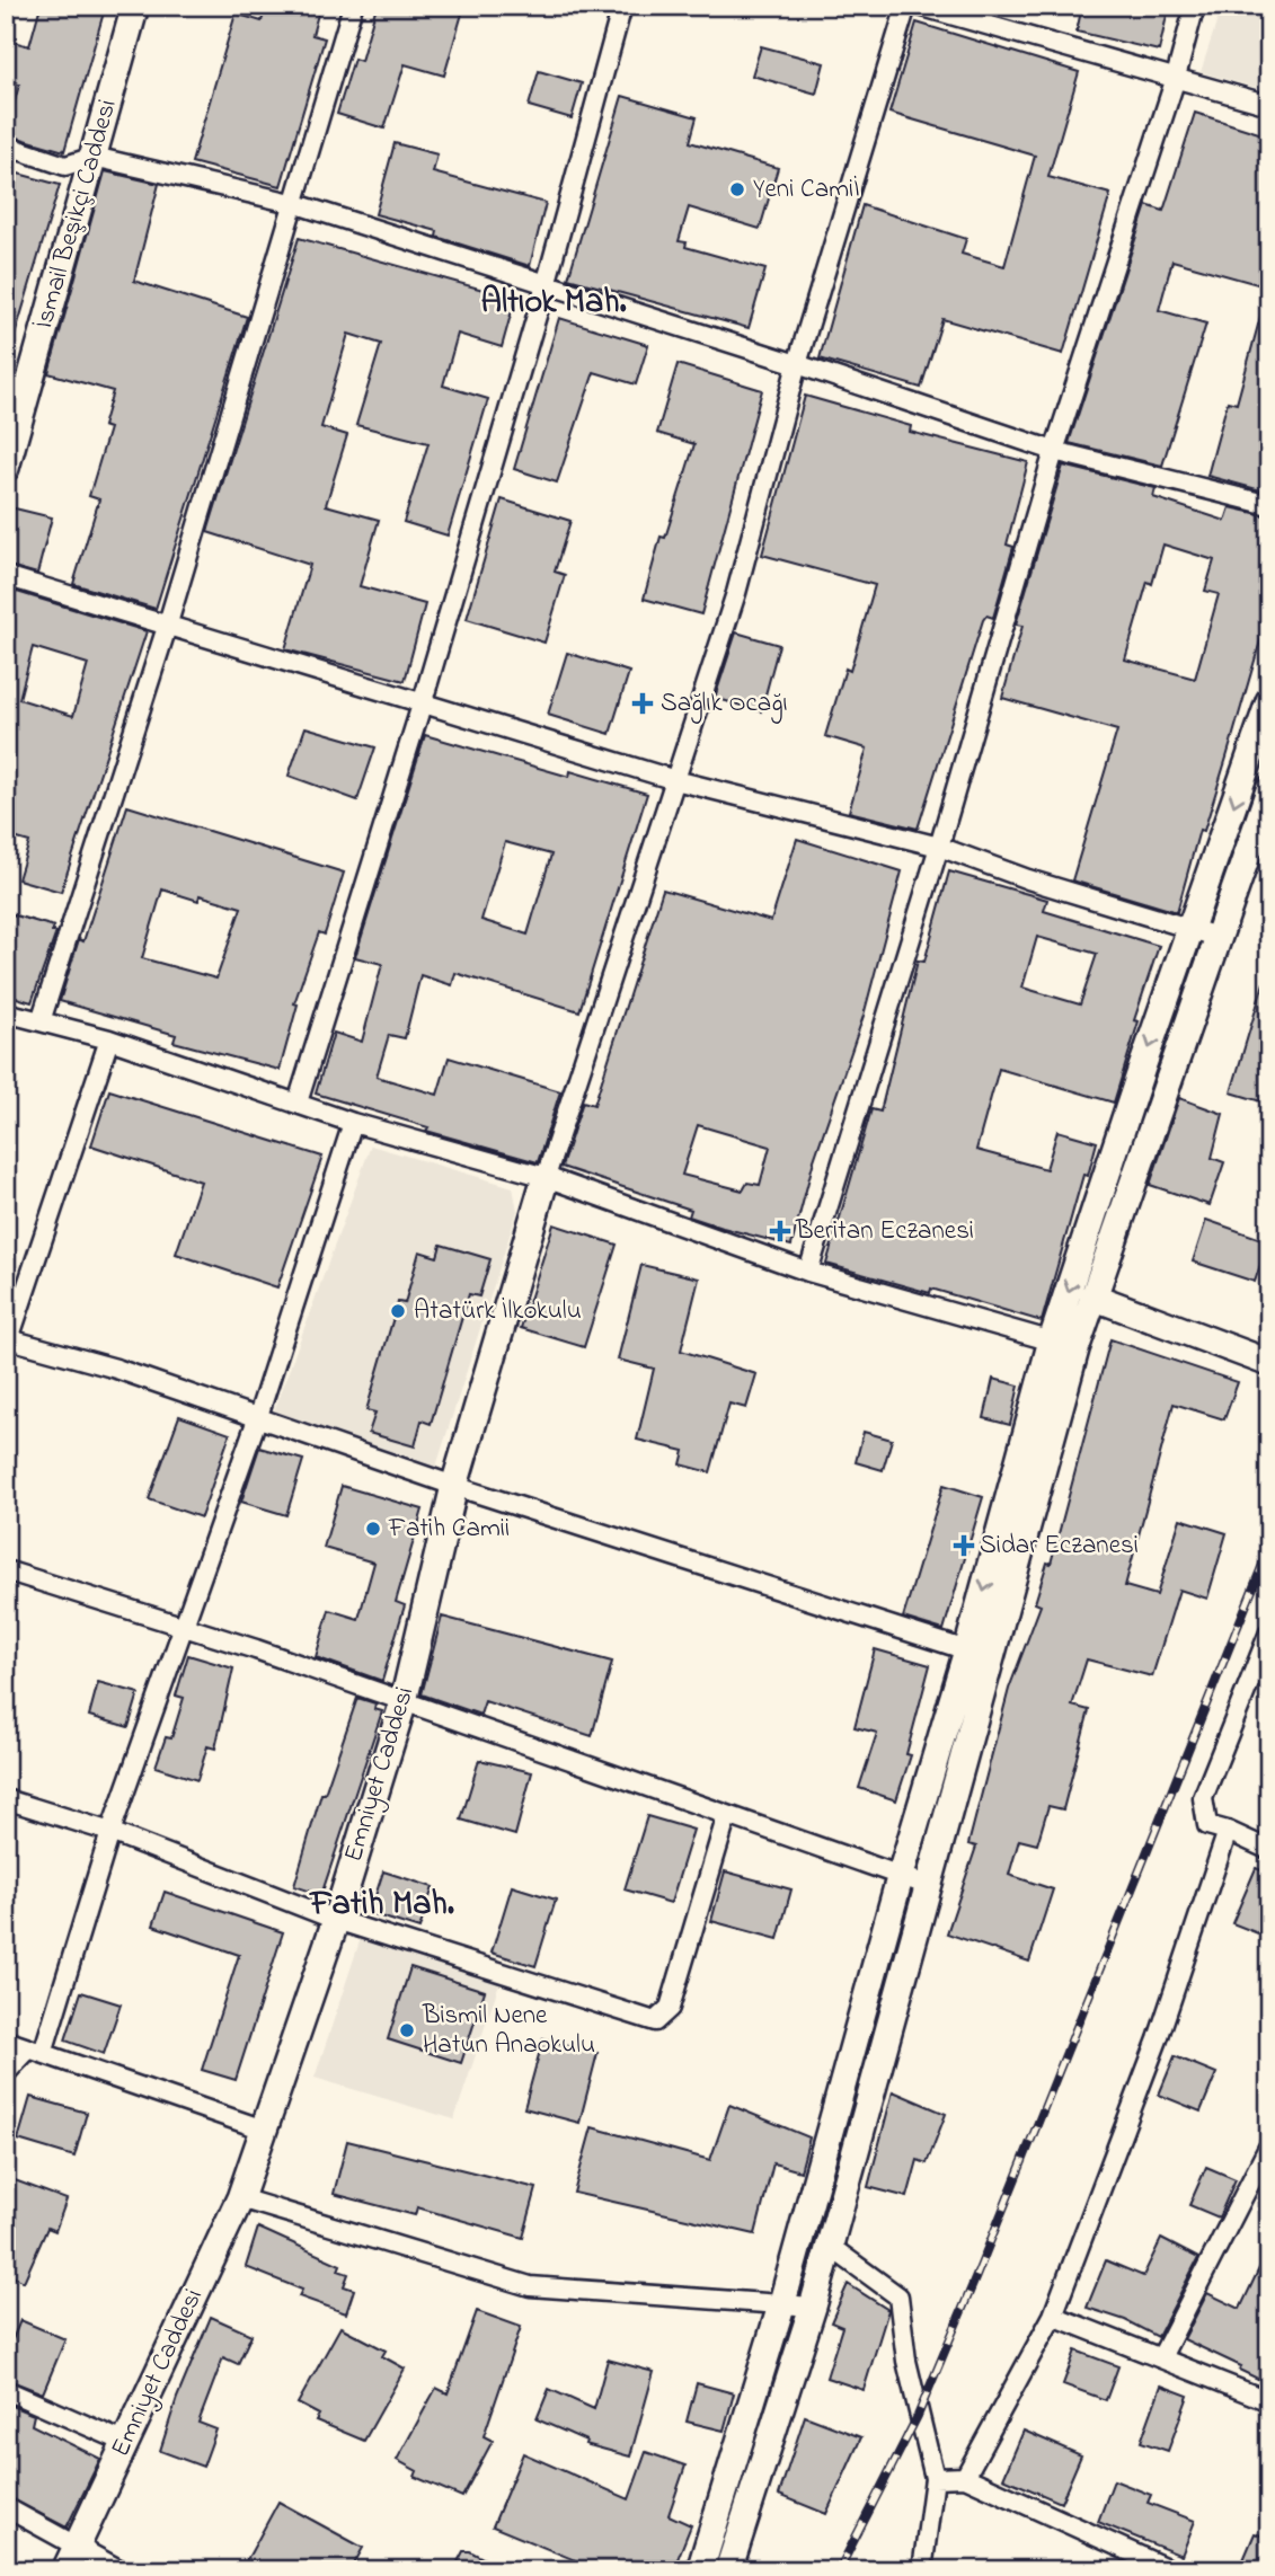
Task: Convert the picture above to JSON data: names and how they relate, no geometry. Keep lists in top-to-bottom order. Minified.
{"streets":{"street":["İsmail Beşikçi Caddesi","Emniyet Caddesi"]},"districts":["Altıok Mah.","Fatih Mah."],"places":{"other":["Yeni Camiİ","Atatürk İlkokulu","Fatih Camii","Bismil Nene Hatun Anaokulu"],"health":["Sağlık Ocağı","Beritan Eczanesi","Sidar Eczanesi"]}}
